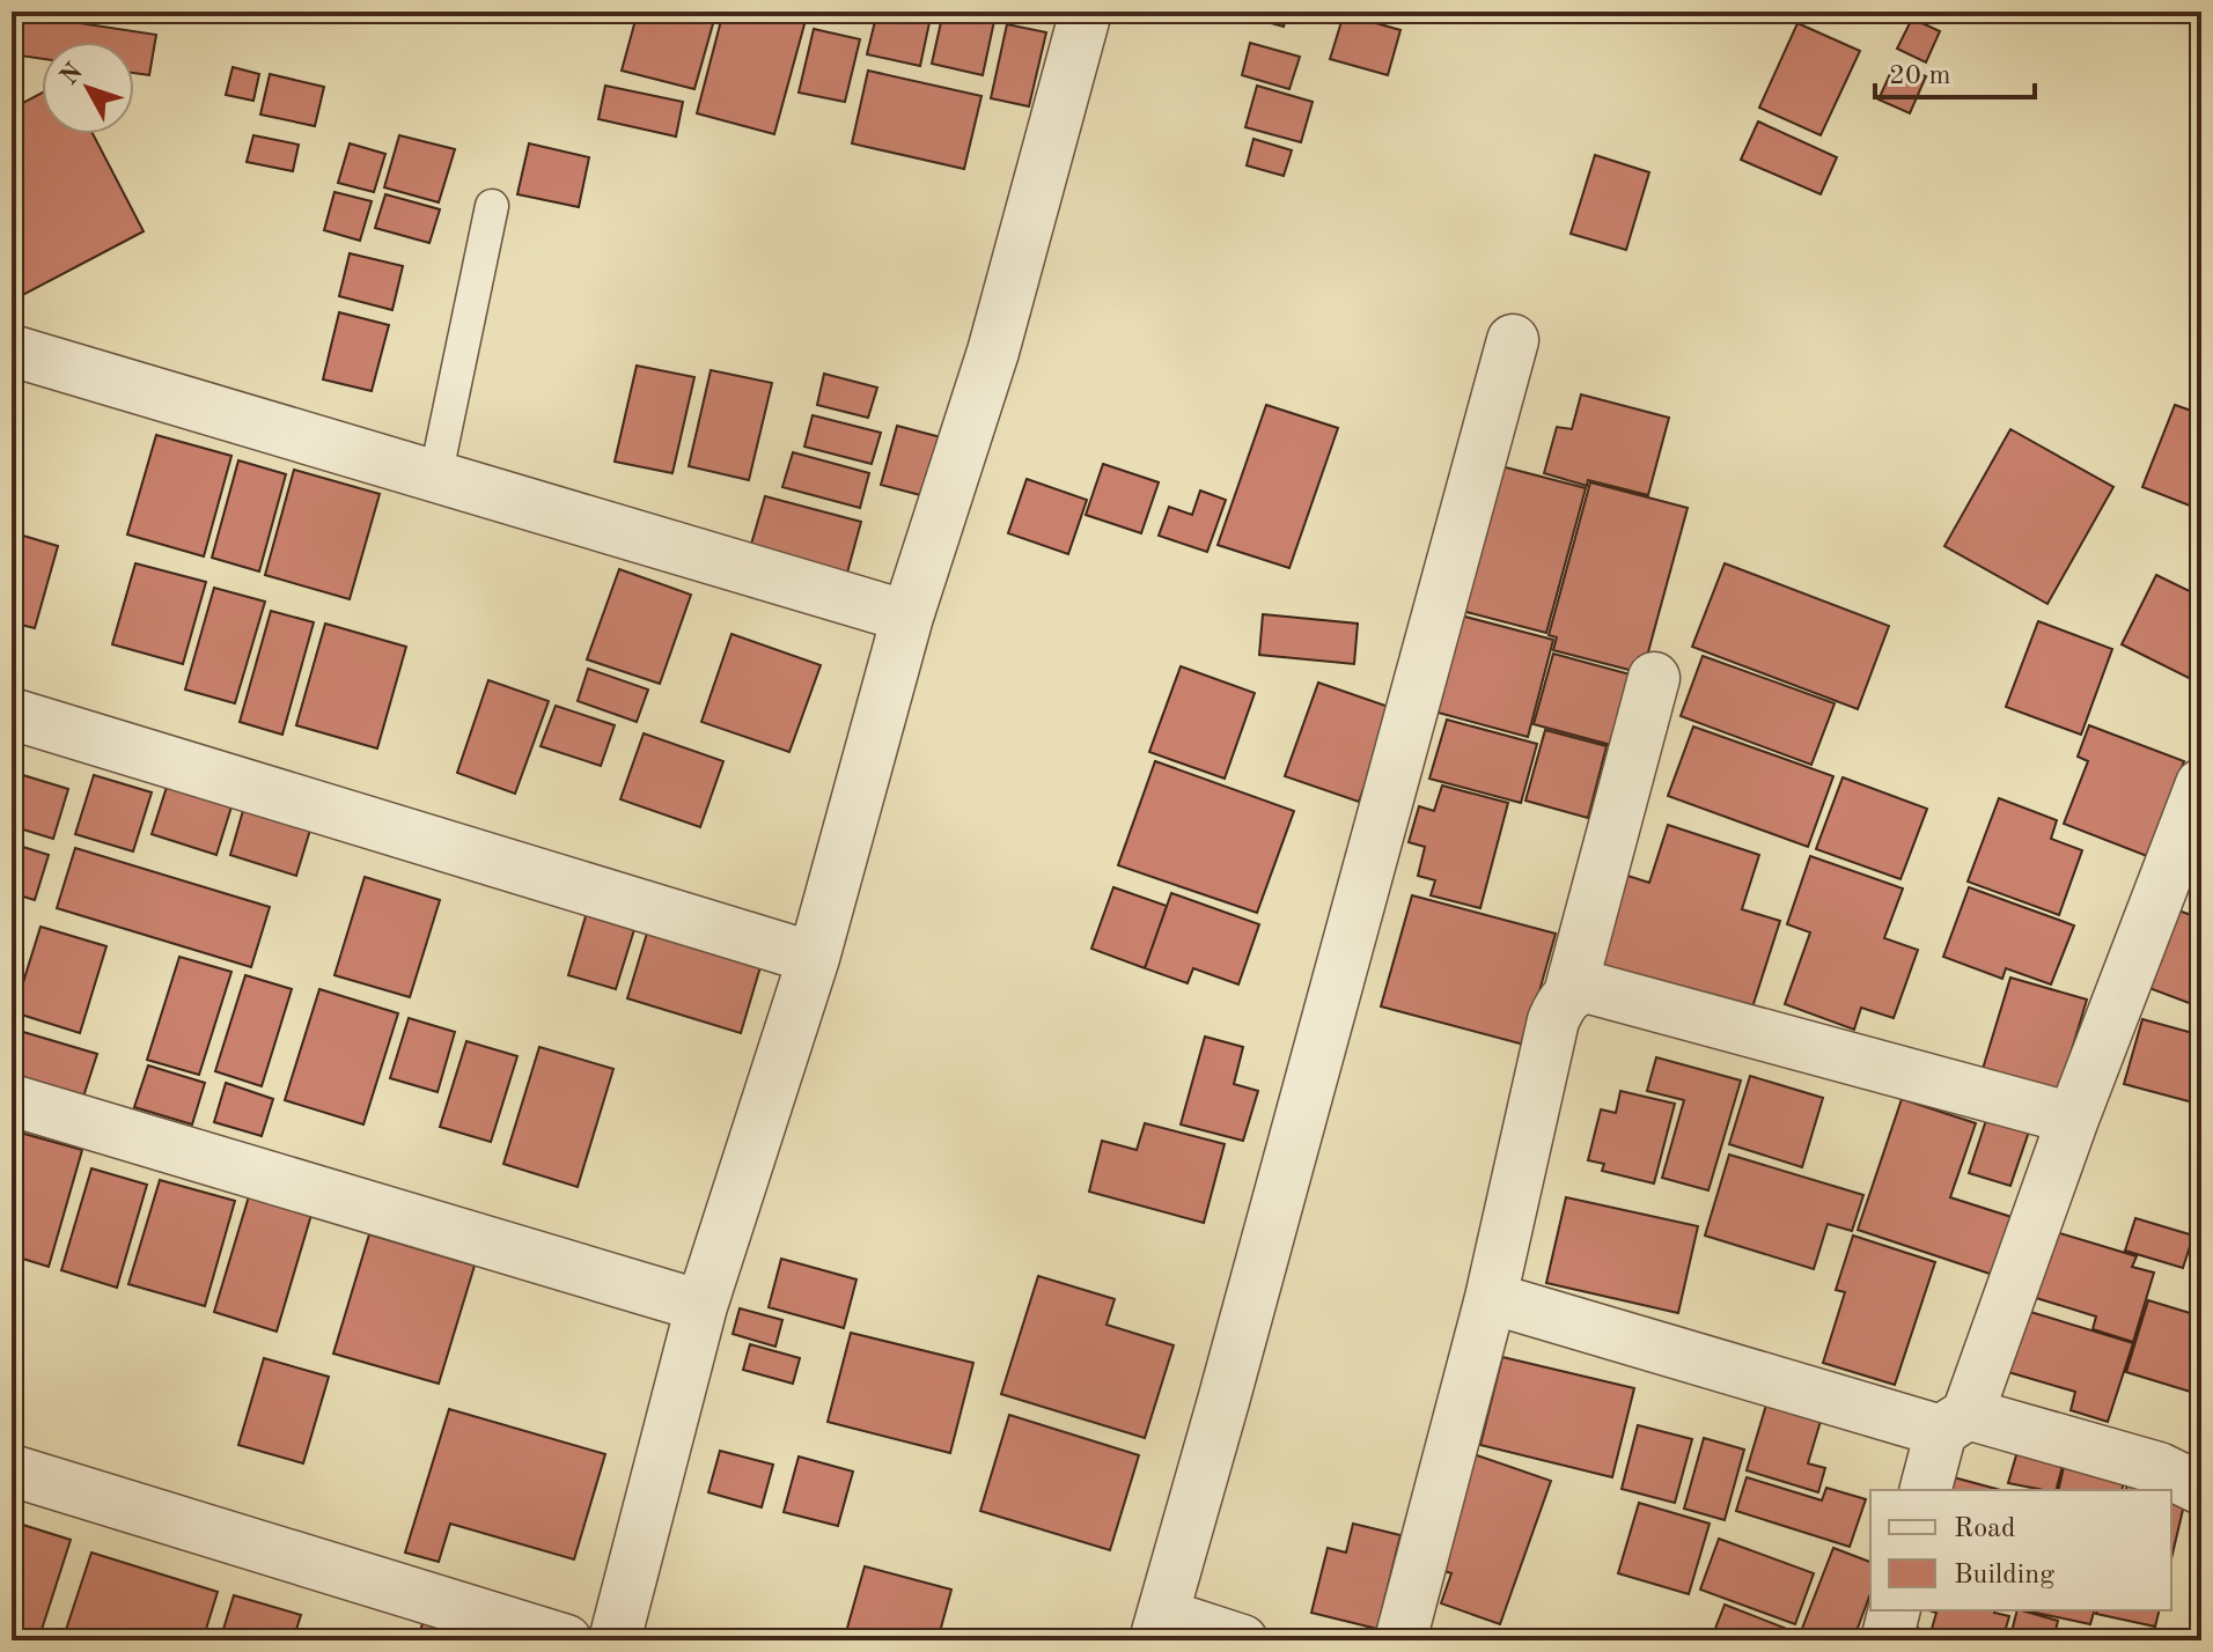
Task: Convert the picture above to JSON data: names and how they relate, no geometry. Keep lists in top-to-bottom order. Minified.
{"legend":["Road","Building"],"scale_bar":"20 m","north":"top left"}
